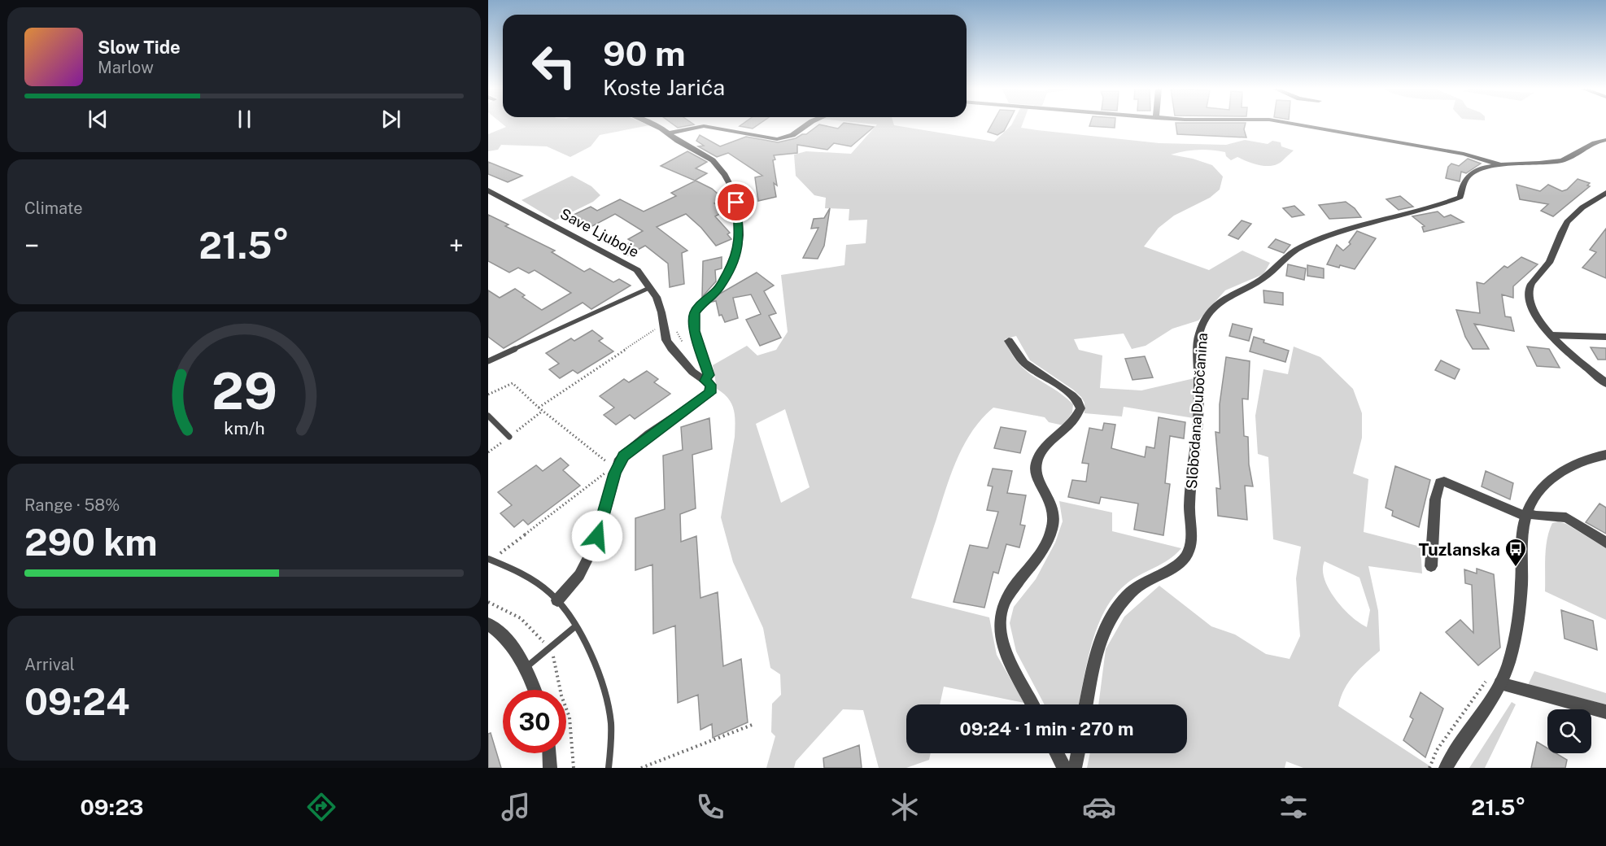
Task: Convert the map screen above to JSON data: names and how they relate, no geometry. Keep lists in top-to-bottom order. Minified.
{"streets":{"street":["Save Ljuboje","Slobodana Dubočanina"]},"places":{"bus stop":["Tuzlanska"]},"page":{"turn":["90 m","Koste Jarića"],"song":["Slow Tide","Marlow"],"tile":["Climate",["Range · 58%","290 km"],["Arrival","09:24"]],"heat":["−","21.5°","+"],"limit":"30","trip":"09:24 · 1 min · 270 m","tabs":["09:23","21.5°"],"gauge":["29","km/h"]}}
